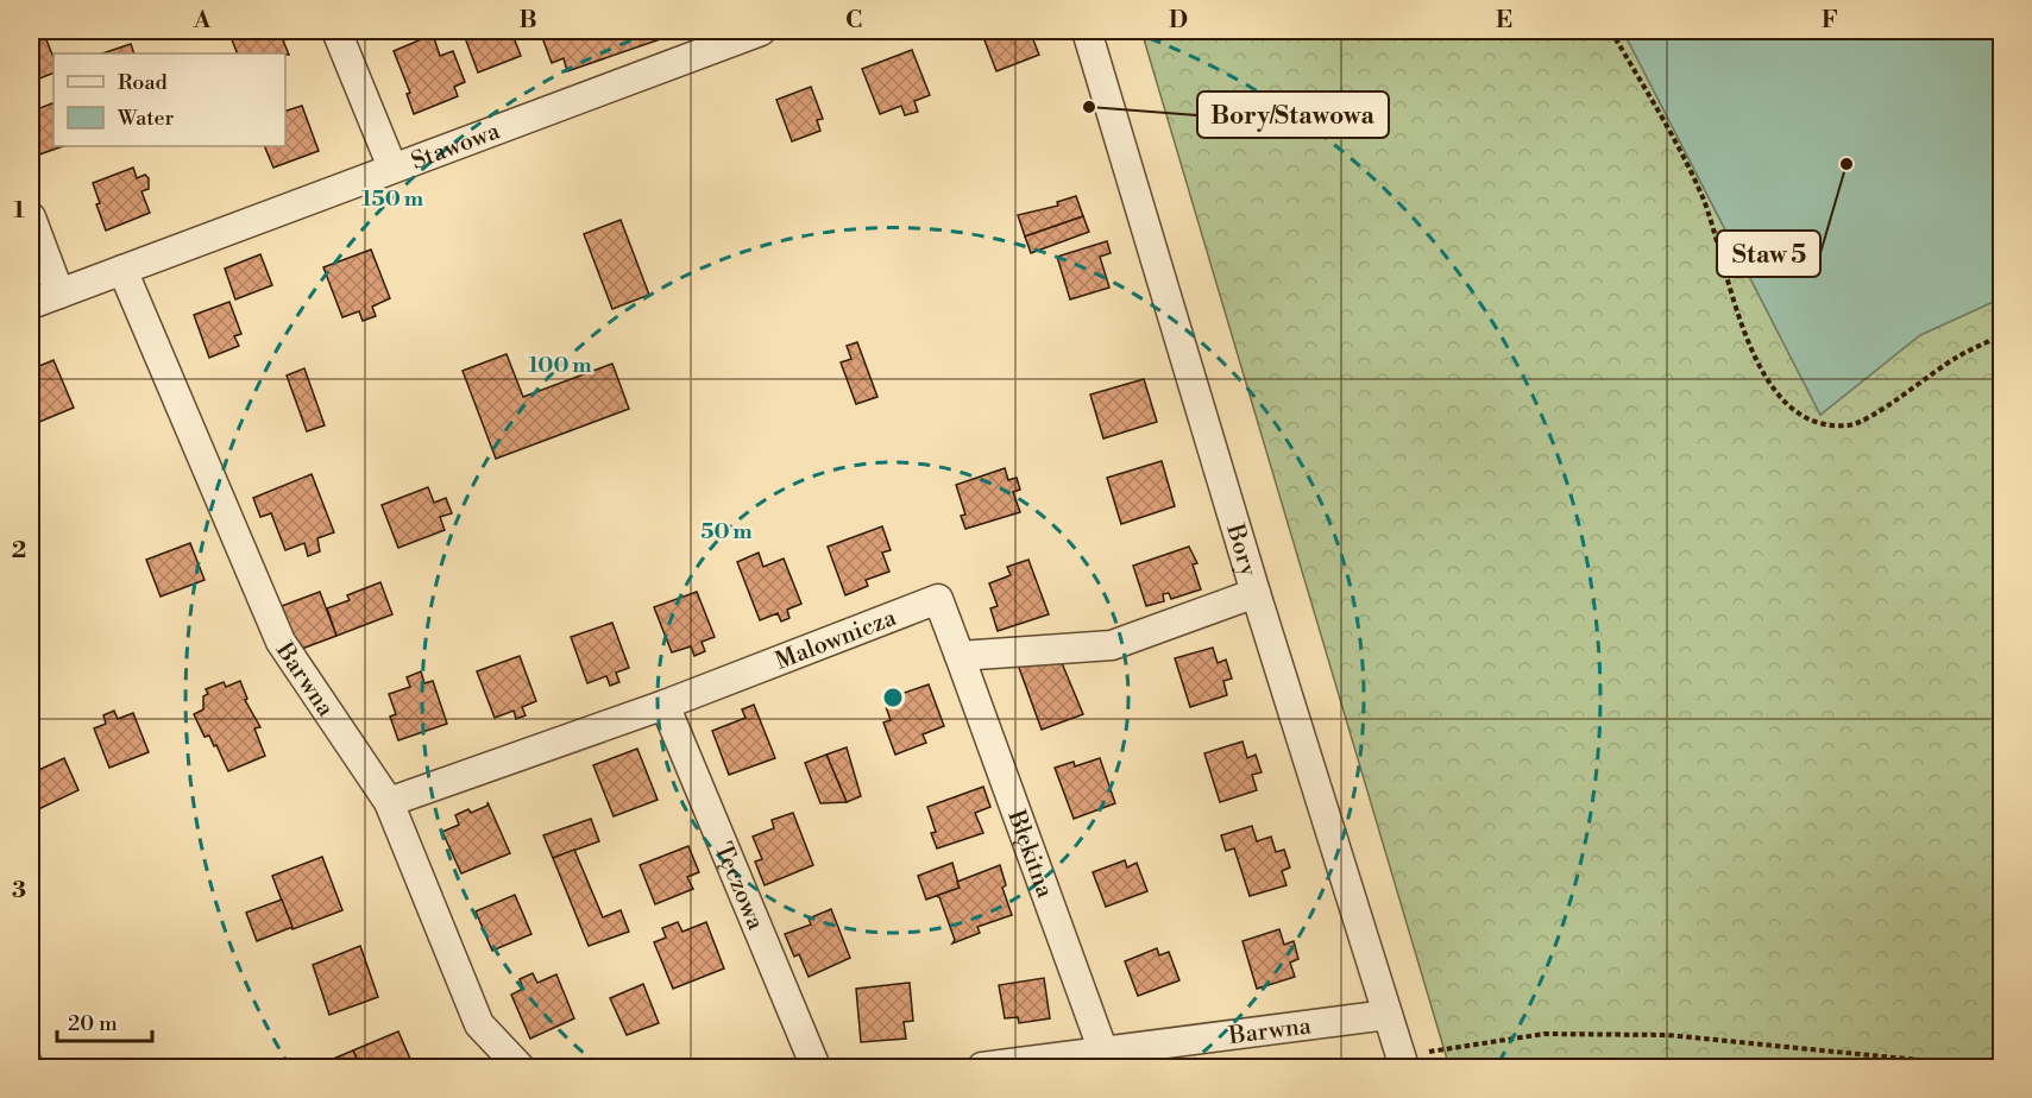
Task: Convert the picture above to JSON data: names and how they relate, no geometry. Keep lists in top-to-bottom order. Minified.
{"streets":{"street":["Stawowa","Bory","Malownicza","Barwna","Błękitna","Tęczowa"]},"crossings":[["Stawowa","Barwna"],["Bory","Barwna"],["Malownicza","Barwna"],["Malownicza","Błękitna"],["Malownicza","Tęczowa"],["Barwna","Błękitna"]],"places":["Bory/Stawowa","Staw 5"],"legend":["Road","Water"],"scale_bar":"20 m","grid":{"columns":["A","B","C","D","E","F"],"rows":["1","2","3"]},"rings":["150 m","100 m","50 m"]}
